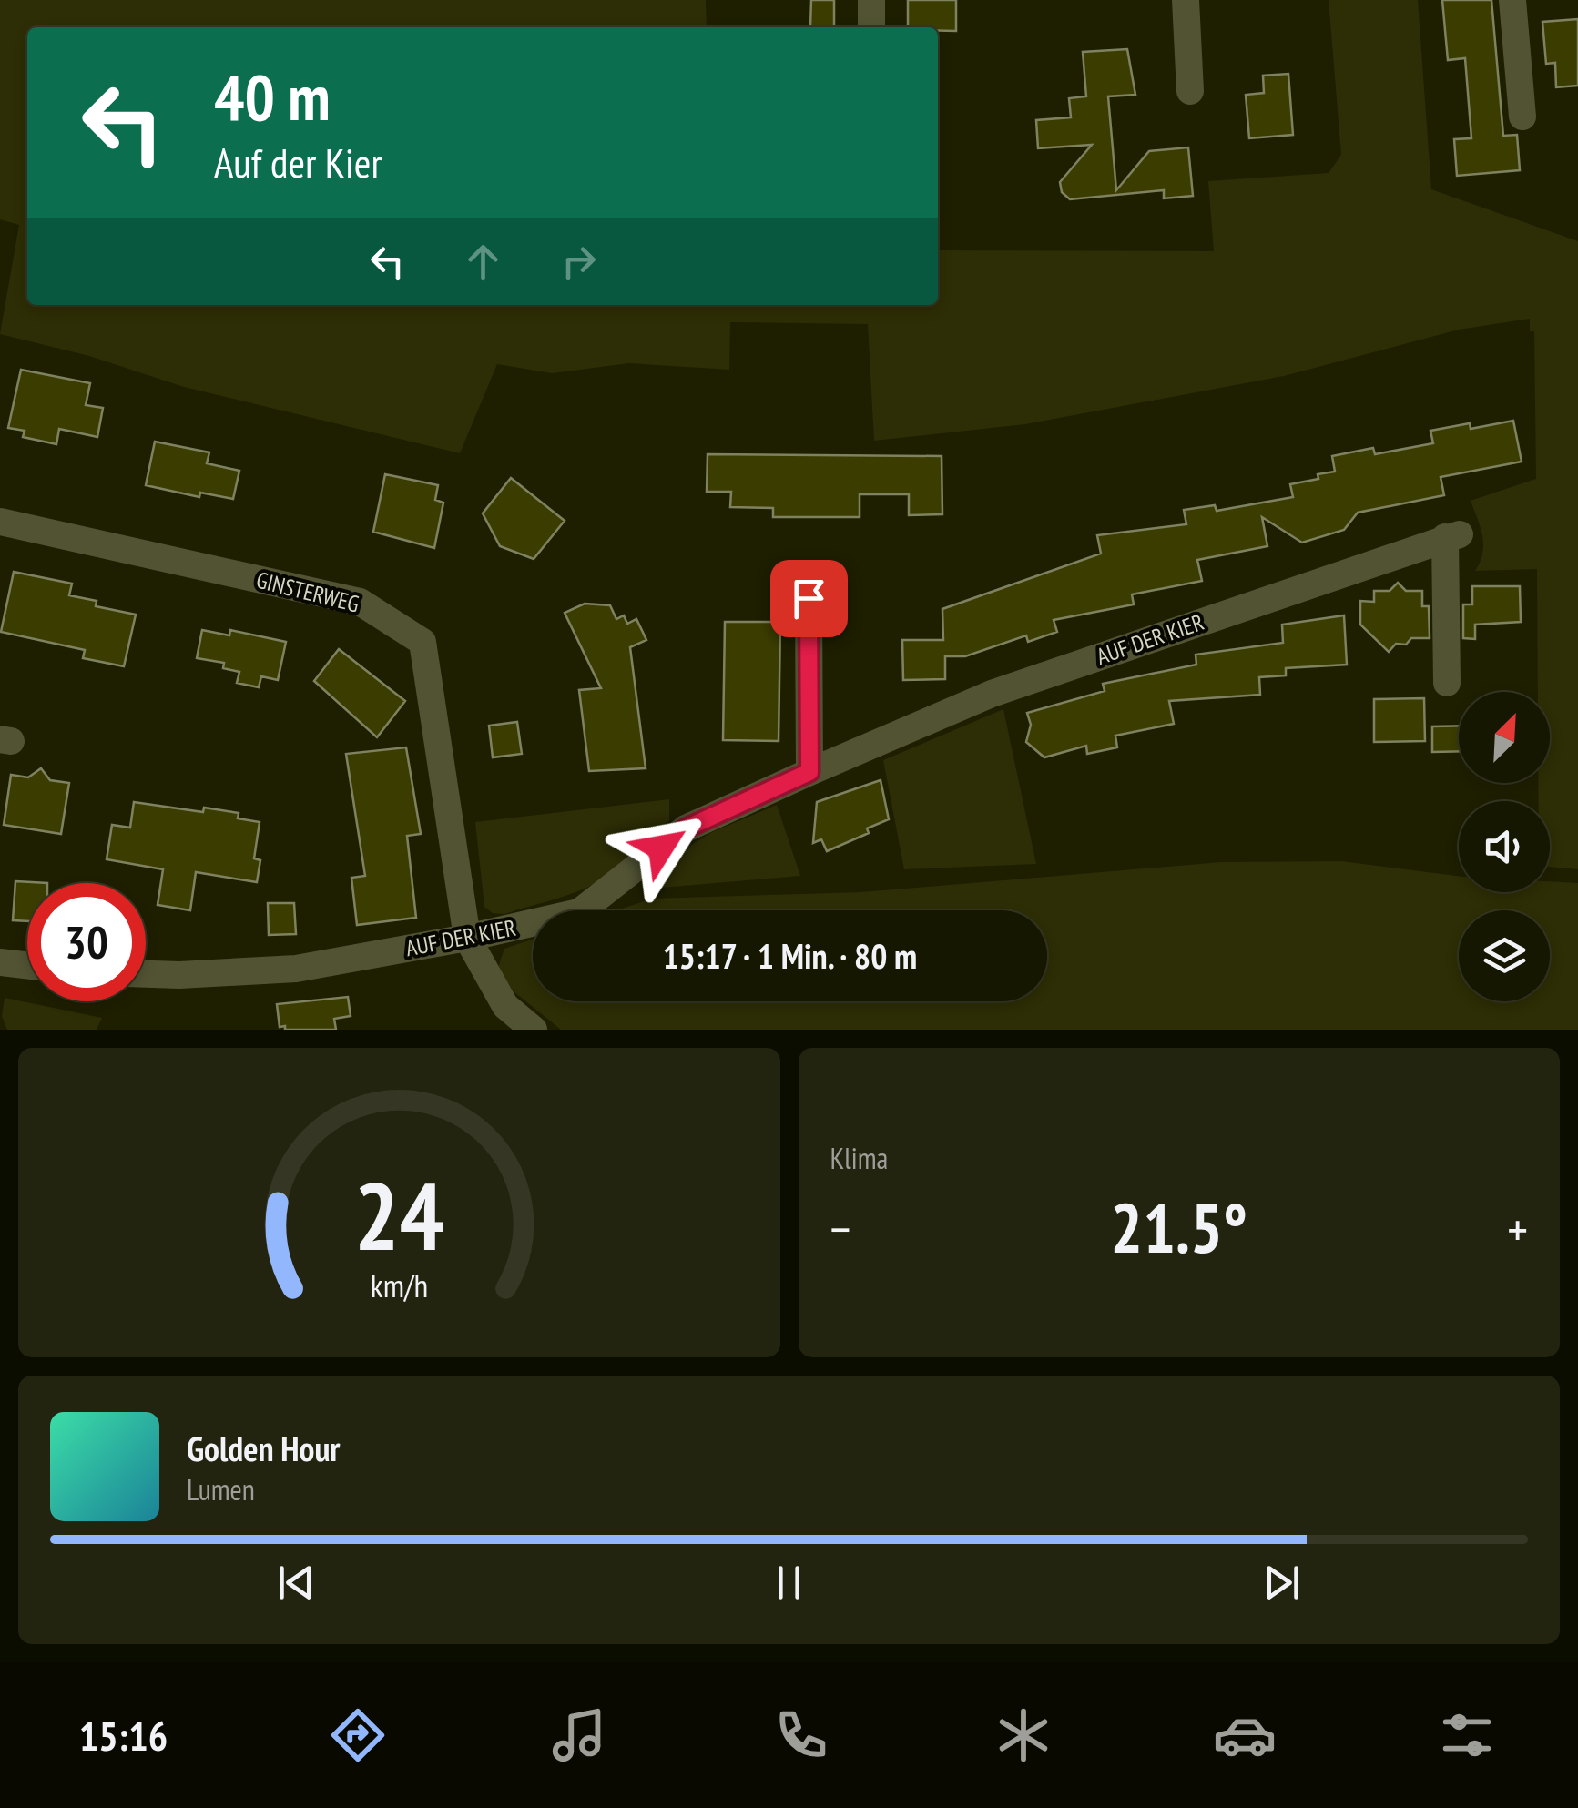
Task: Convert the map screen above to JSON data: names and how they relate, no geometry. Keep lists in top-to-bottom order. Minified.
{"streets":{"street":["GINSTERWEG","AUF DER KIER"]},"crossings":[["GINSTERWEG","AUF DER KIER"]],"north":"top right","page":{"turn":["40 m","Auf der Kier"],"limit":"30","trip":"15:17 · 1 Min. · 80 m","tile":"Klima","heat":["−","21.5°","+"],"song":["Golden Hour","Lumen"],"tabs":"15:16","gauge":["24","km/h"]}}
